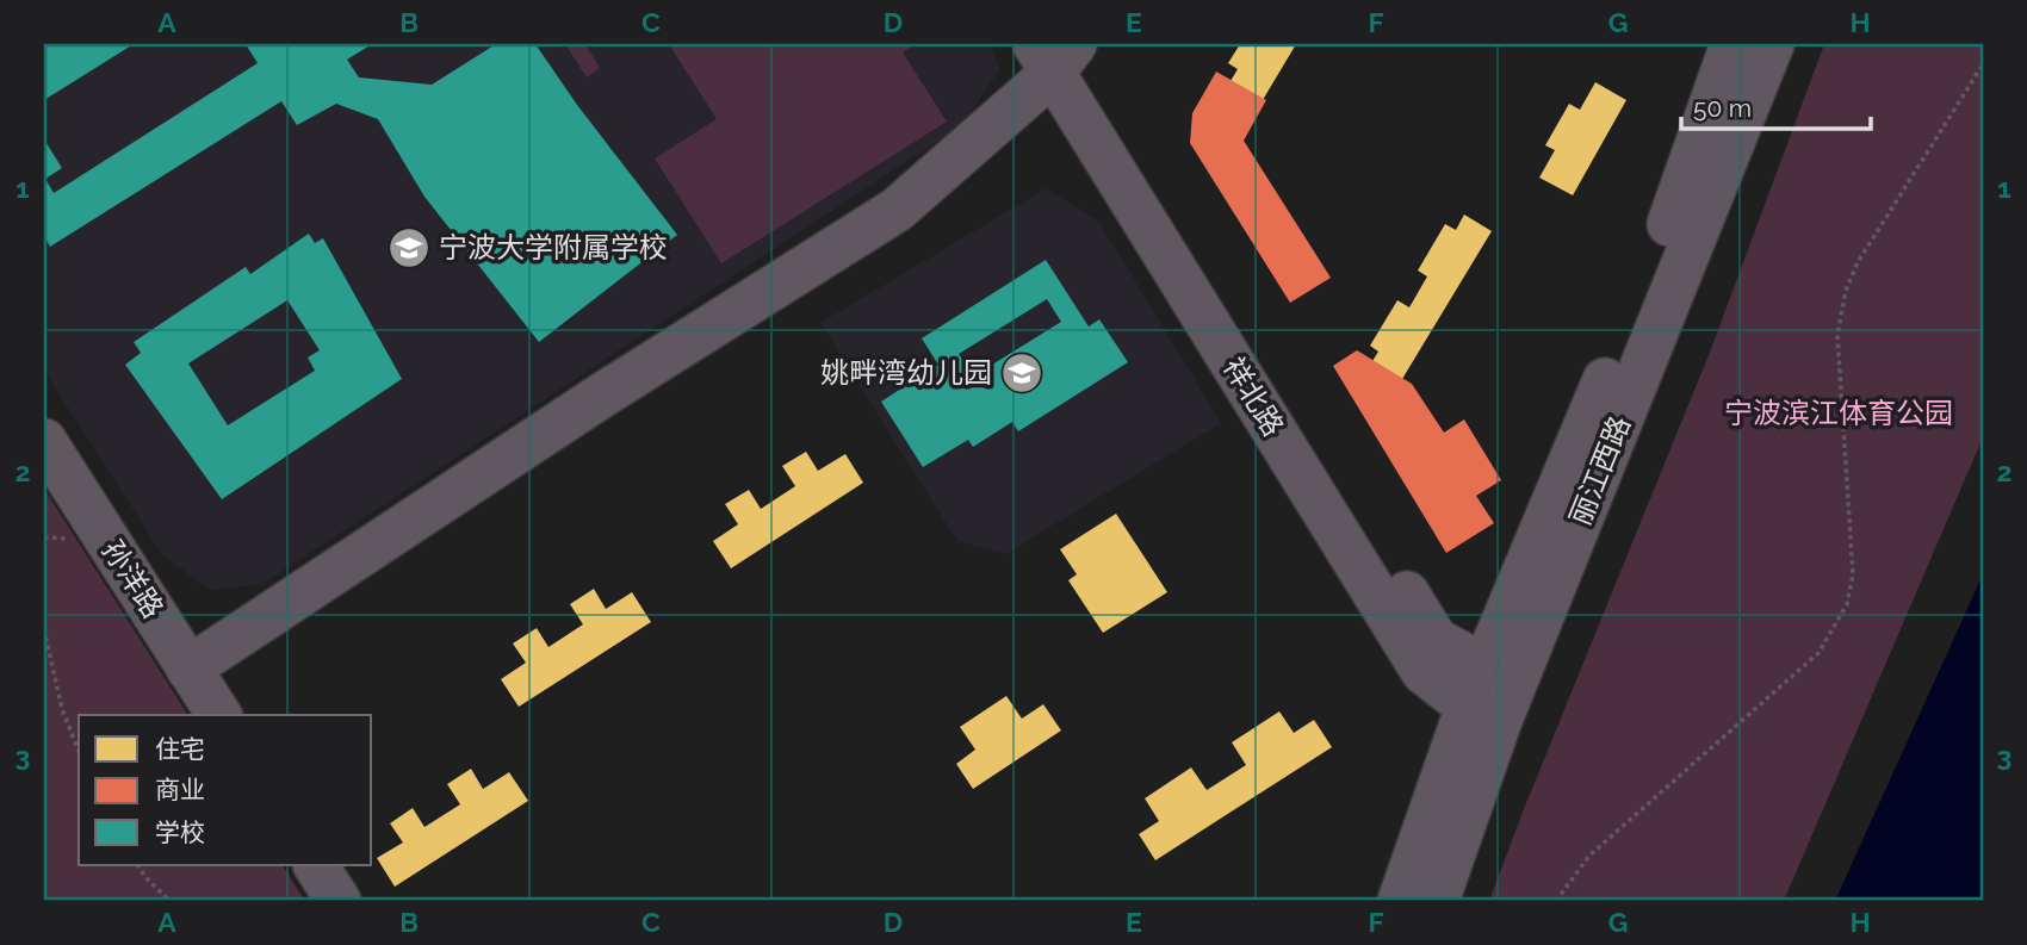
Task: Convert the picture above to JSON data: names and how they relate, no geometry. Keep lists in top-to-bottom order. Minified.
{"streets":{"street":["祥北路","丽江西路","孙洋路"]},"crossings":[["祥北路","丽江西路"]],"parks":["宁波滨江体育公园"],"places":{"school or university":["宁波大学附属学校","姚畔湾幼儿园"]},"legend":["住宅","商业","学校"],"scale_bar":"50 m","grid":{"columns":["A","B","C","D","E","F","G","H"],"rows":["1","2","3"]}}
